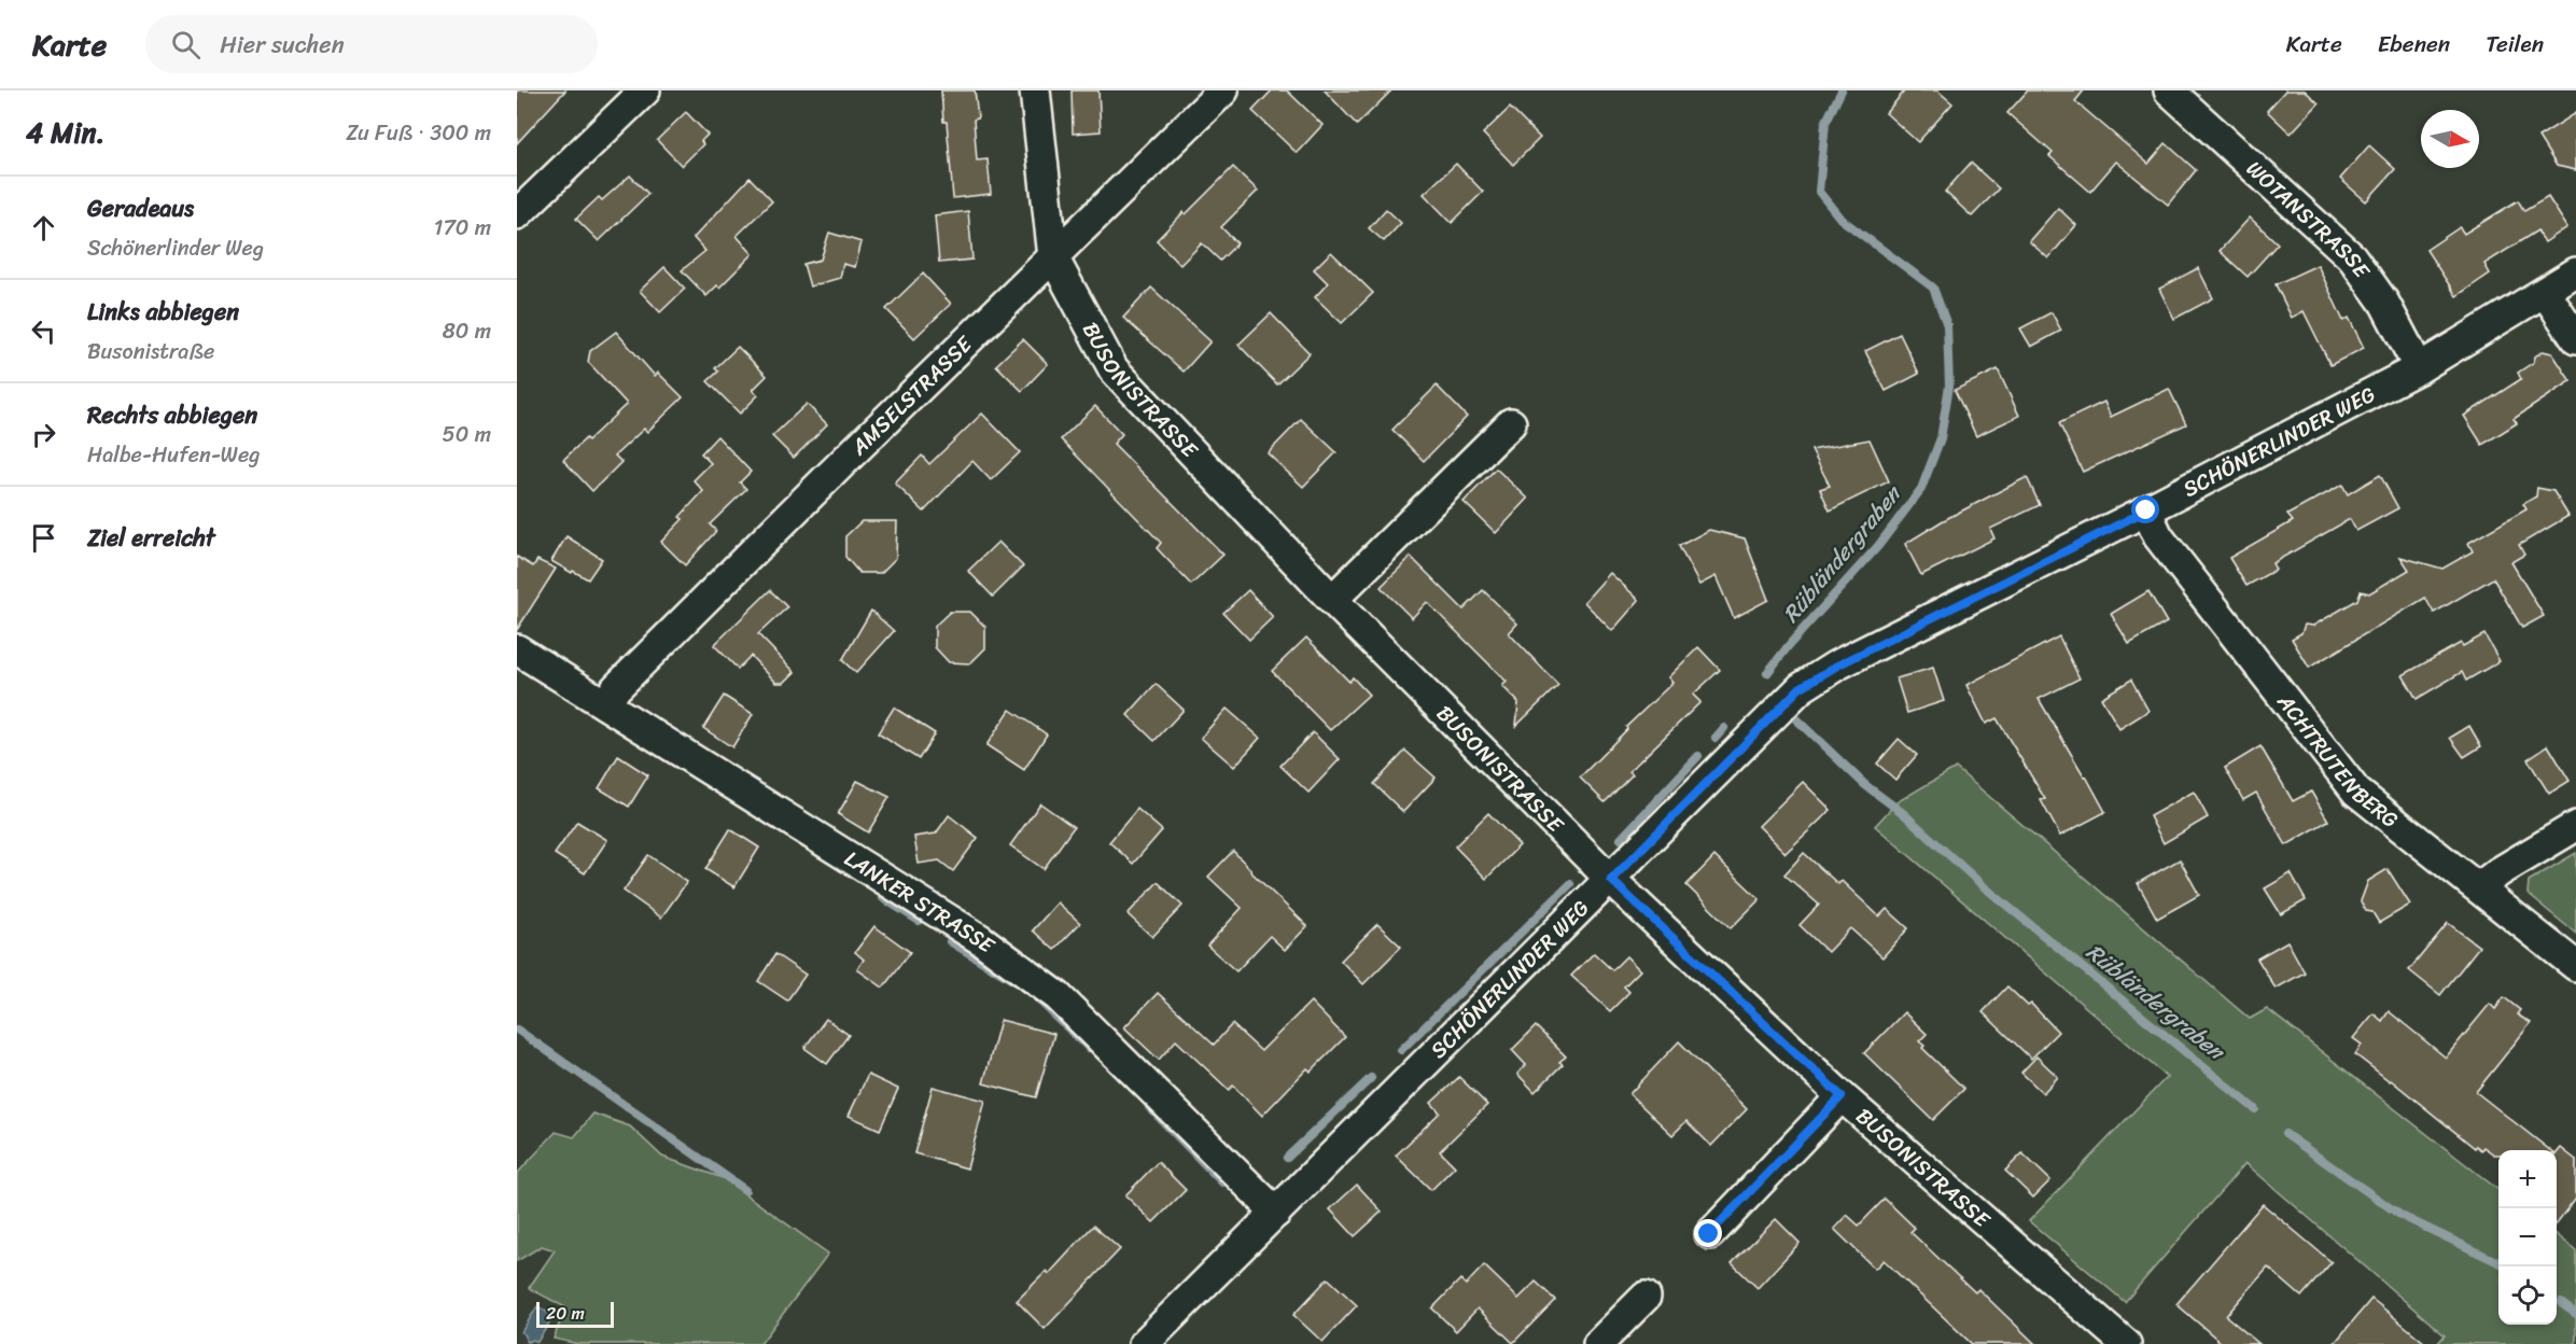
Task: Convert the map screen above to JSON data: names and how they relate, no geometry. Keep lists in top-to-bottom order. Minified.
{"streets":{"street":["WOTANSTRASSE","BUSONISTRASSE","AMSELSTRASSE","SCHÖNERLINDER WEG","ACHTRUTENBERG","LANKER STRASSE"]},"crossings":[["WOTANSTRASSE","SCHÖNERLINDER WEG"],["BUSONISTRASSE","AMSELSTRASSE"],["BUSONISTRASSE","SCHÖNERLINDER WEG"],["AMSELSTRASSE","LANKER STRASSE"],["SCHÖNERLINDER WEG","ACHTRUTENBERG"],["SCHÖNERLINDER WEG","LANKER STRASSE"]],"water":["Rübländergraben"],"scale_bar":"20 m","north":"right","page":{"header":"Karte","search":"Hier suchen","nav":["Karte","Ebenen","Teilen"],"heading":["4 Min.","Zu Fuß · 300 m"],"list":[["Geradeaus","Schönerlinder Weg","170 m"],["Links abbiegen","Busonistraße","80 m"],["Rechts abbiegen","Halbe-Hufen-Weg","50 m"],"Ziel erreicht"],"map_buttons":["+","−"],"scale":"20 m"}}
